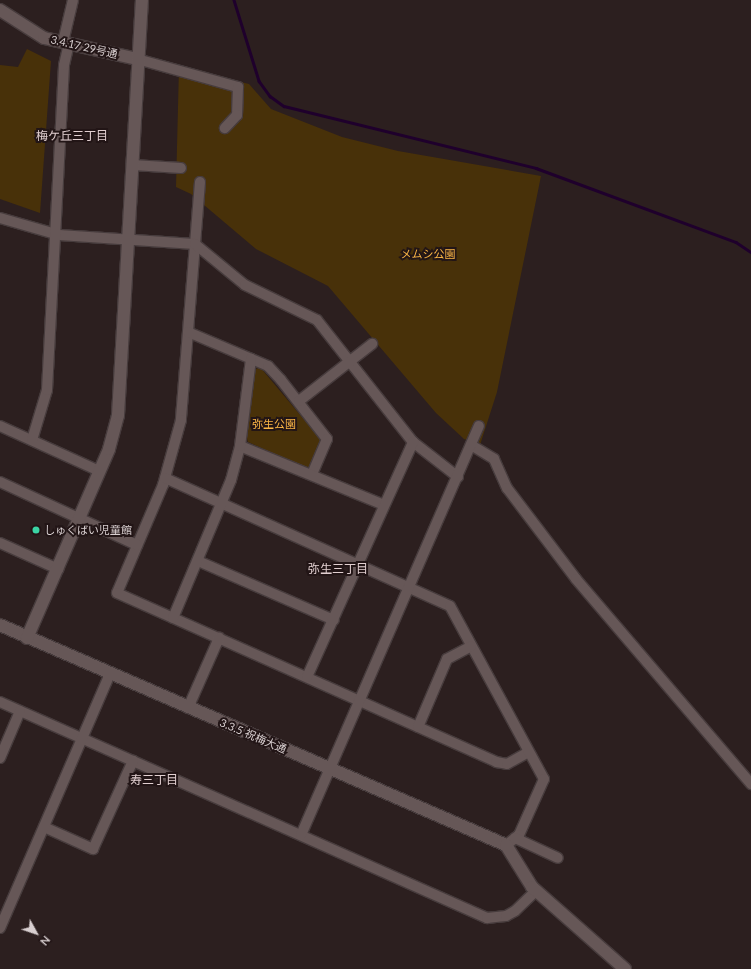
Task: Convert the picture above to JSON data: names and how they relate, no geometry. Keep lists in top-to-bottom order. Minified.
{"streets":{"street":["3.4.17 29号通","3.3.5 祝梅大通"]},"districts":["梅ケ丘三丁目","弥生三丁目","寿三丁目"],"parks":["メムシ公園","弥生公園"],"places":["しゅくばい児童館"],"north":"bottom right"}
